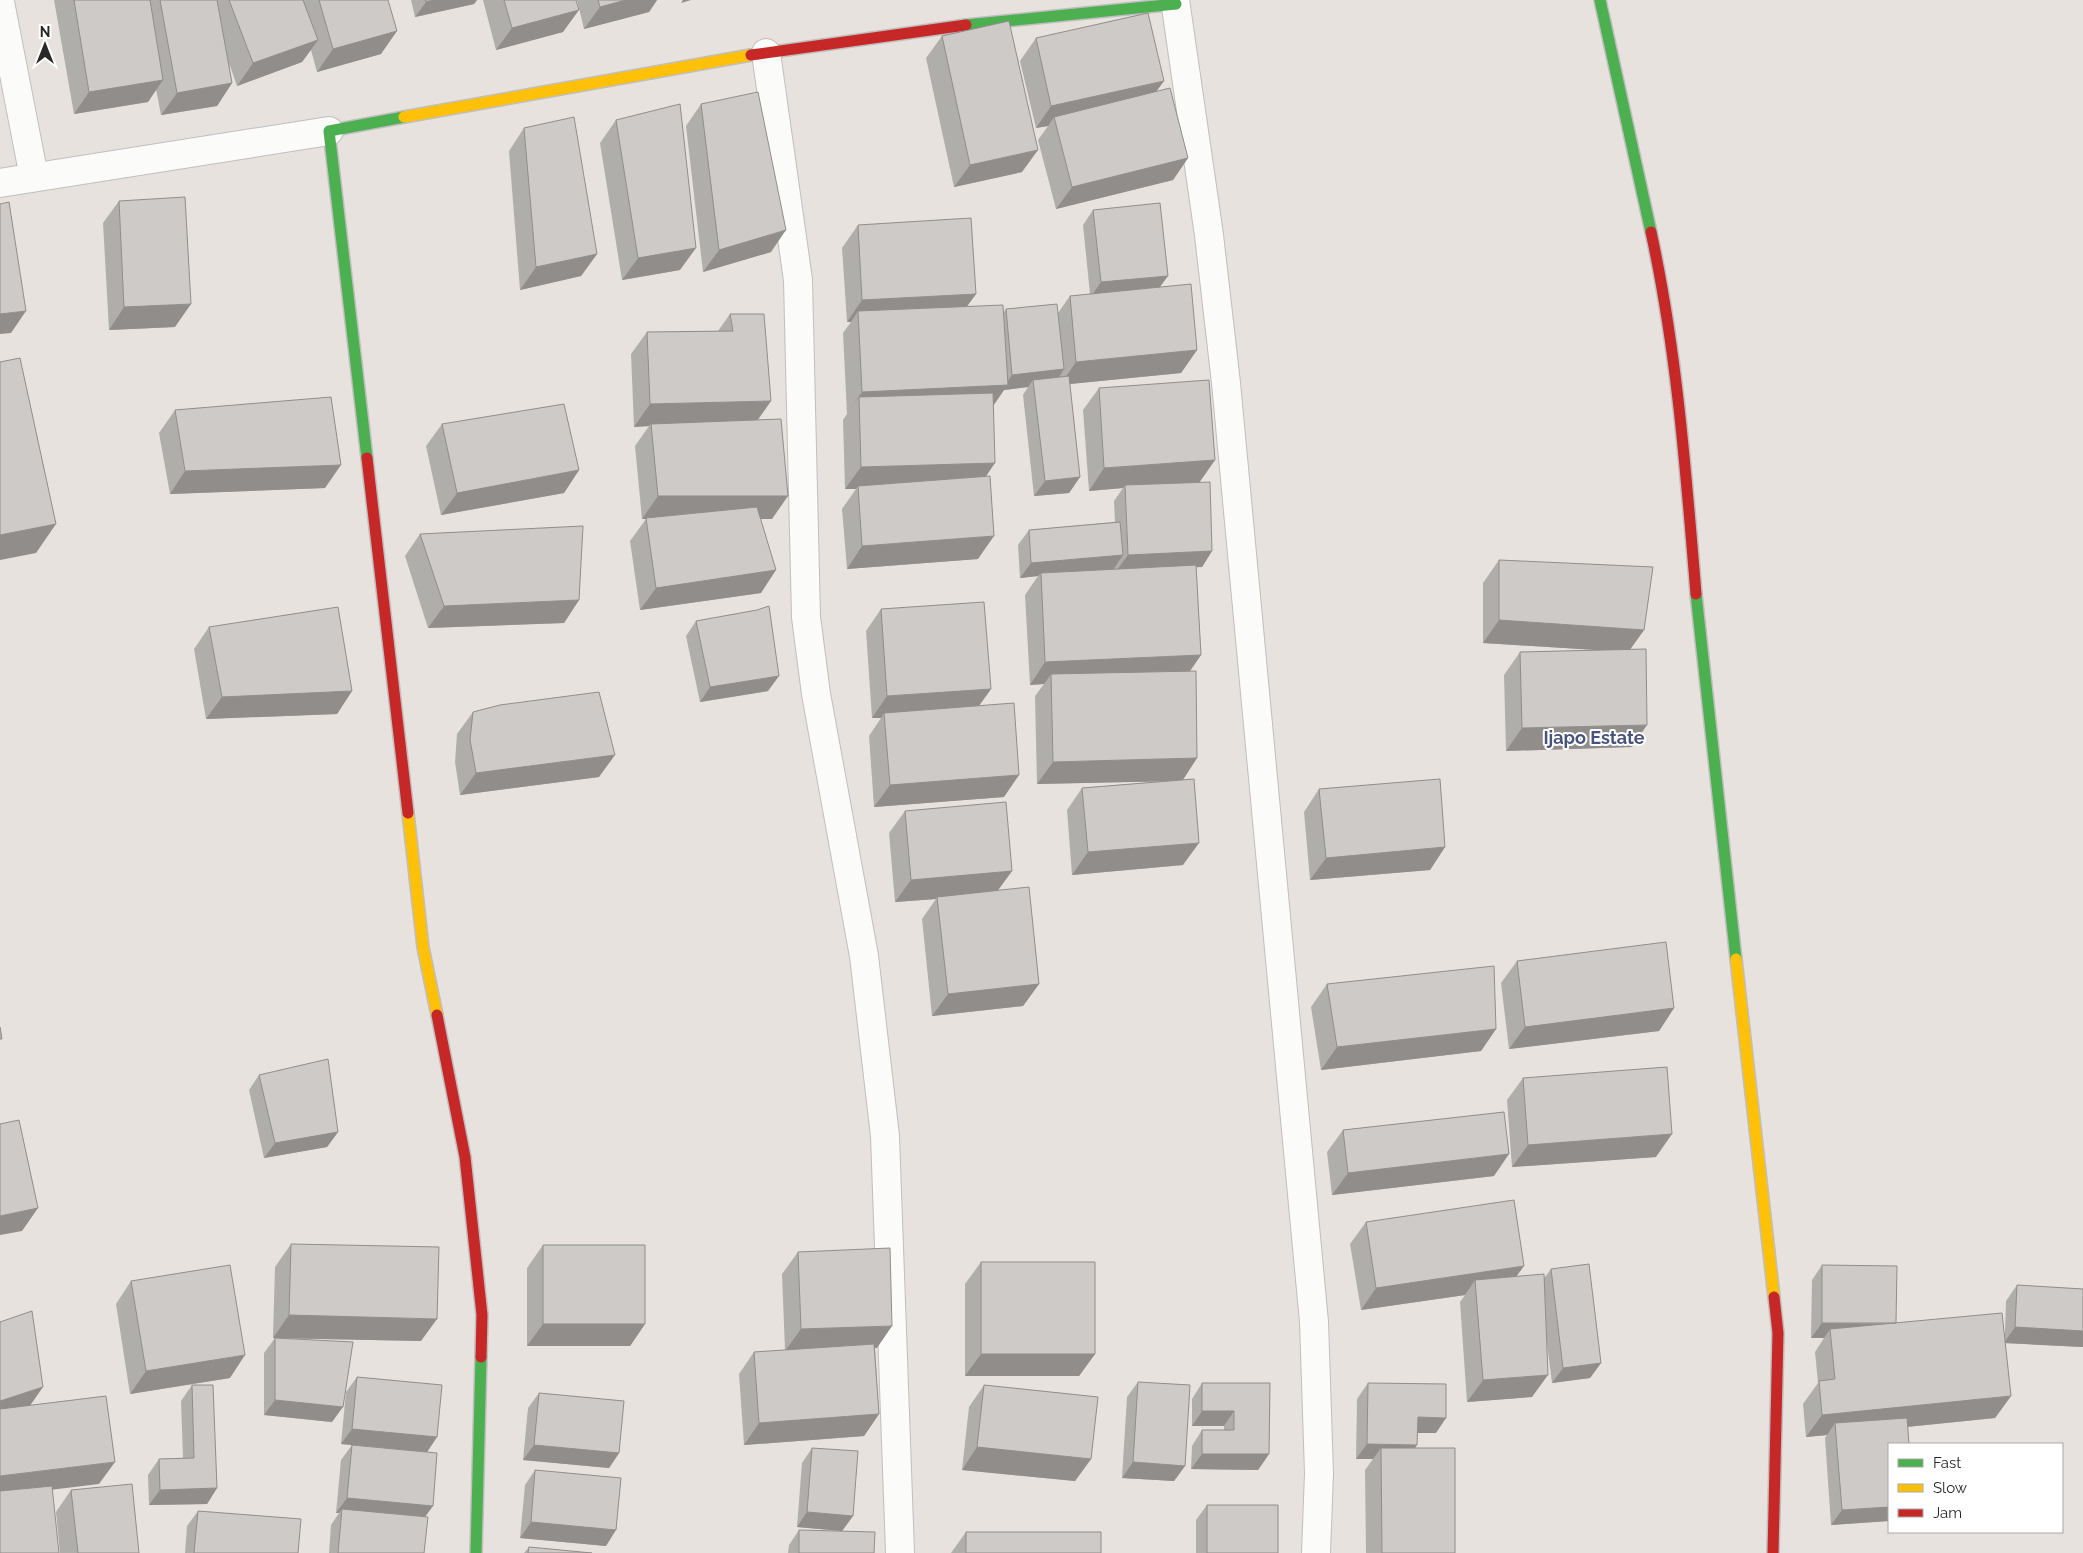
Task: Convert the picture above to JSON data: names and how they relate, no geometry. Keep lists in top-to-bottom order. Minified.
{"districts":["Ijapo Estate"],"legend":["Fast","Slow","Jam"],"north":"top"}
